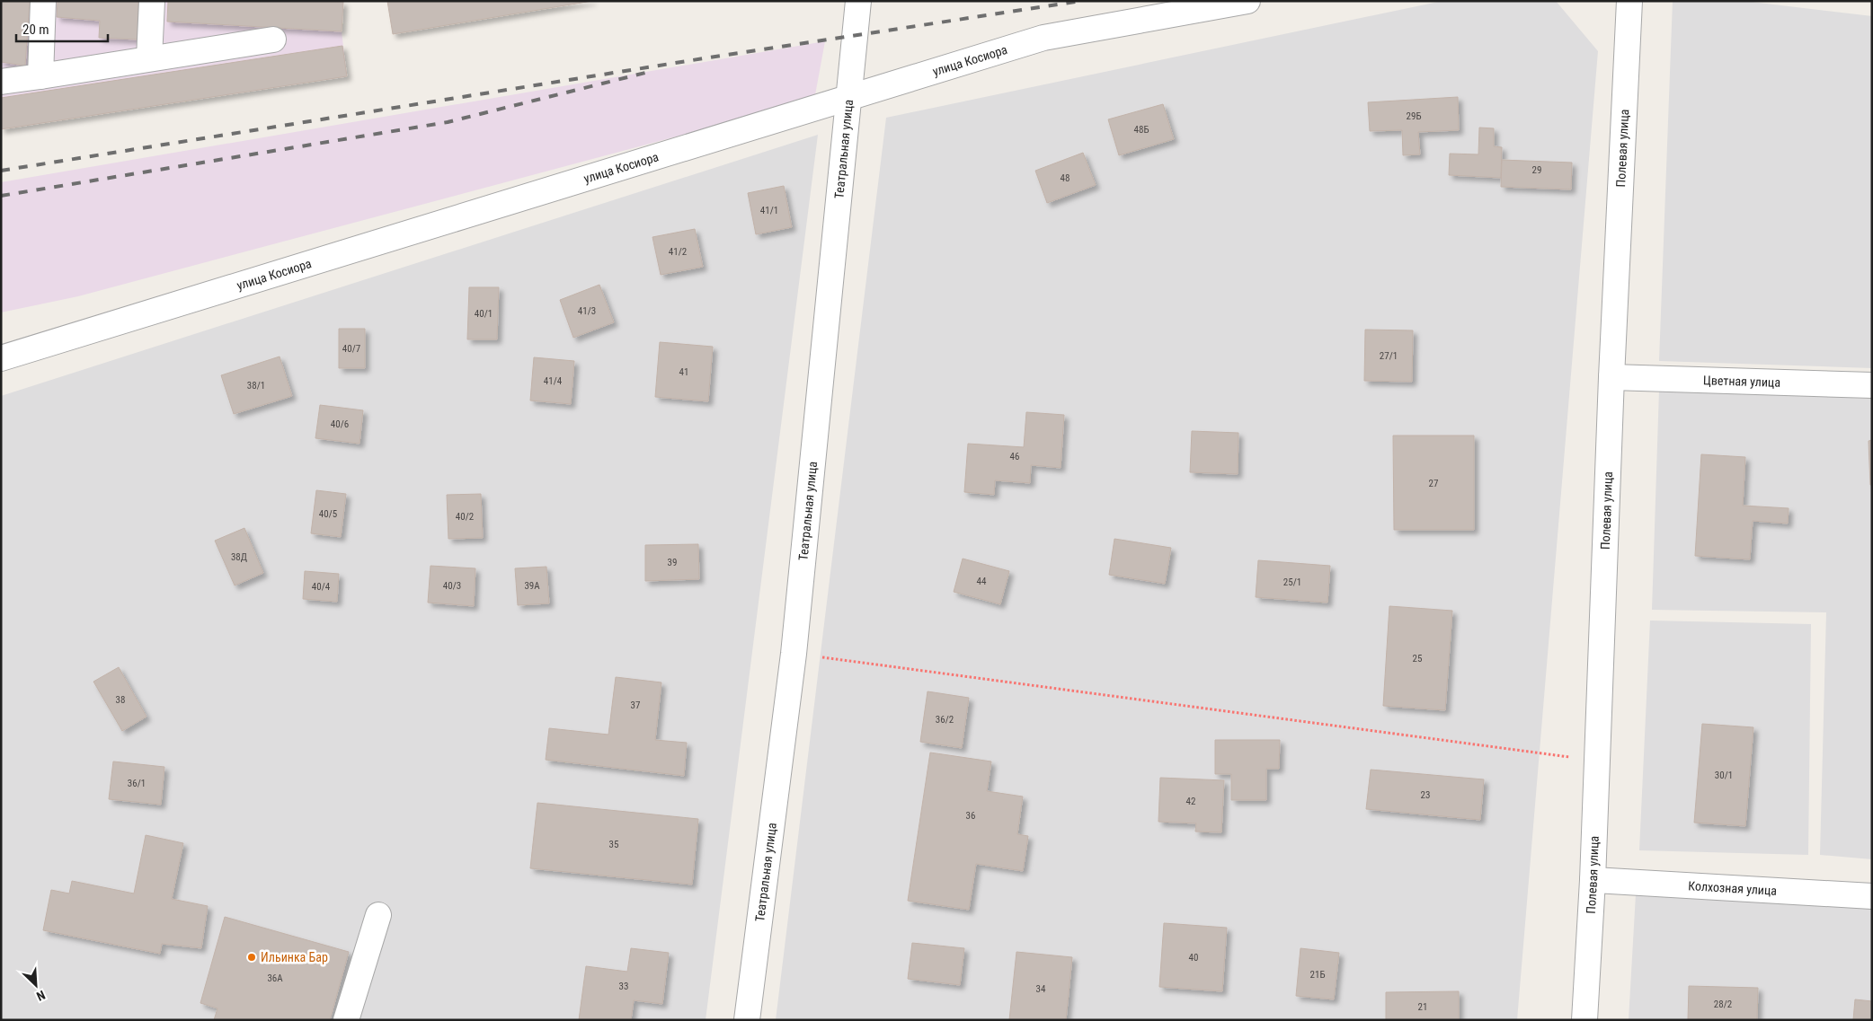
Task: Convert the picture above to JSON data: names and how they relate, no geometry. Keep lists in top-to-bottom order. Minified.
{"streets":{"street":["улица Косиора","Полевая улица","Театральная улица","Цветная улица","Колхозная улица"]},"crossings":[["улица Косиора","Театральная улица"],["Полевая улица","Цветная улица"],["Полевая улица","Колхозная улица"]],"places":["Ильинка Бар"],"house_numbers":["29Б","48Б","29","48","41/1","41/2","41/3","40/1","40/7","27/1","41","41/4","38/1","40/6","46","27","40/5","40/2","38Д","39","44","25/1","40/3","39А","40/4","25","38","37","36/2","30/1","36/1","23","42","36","35","40","21Б","36А","33","34","28/2","21"],"scale_bar":"20 m","north":"bottom right"}
